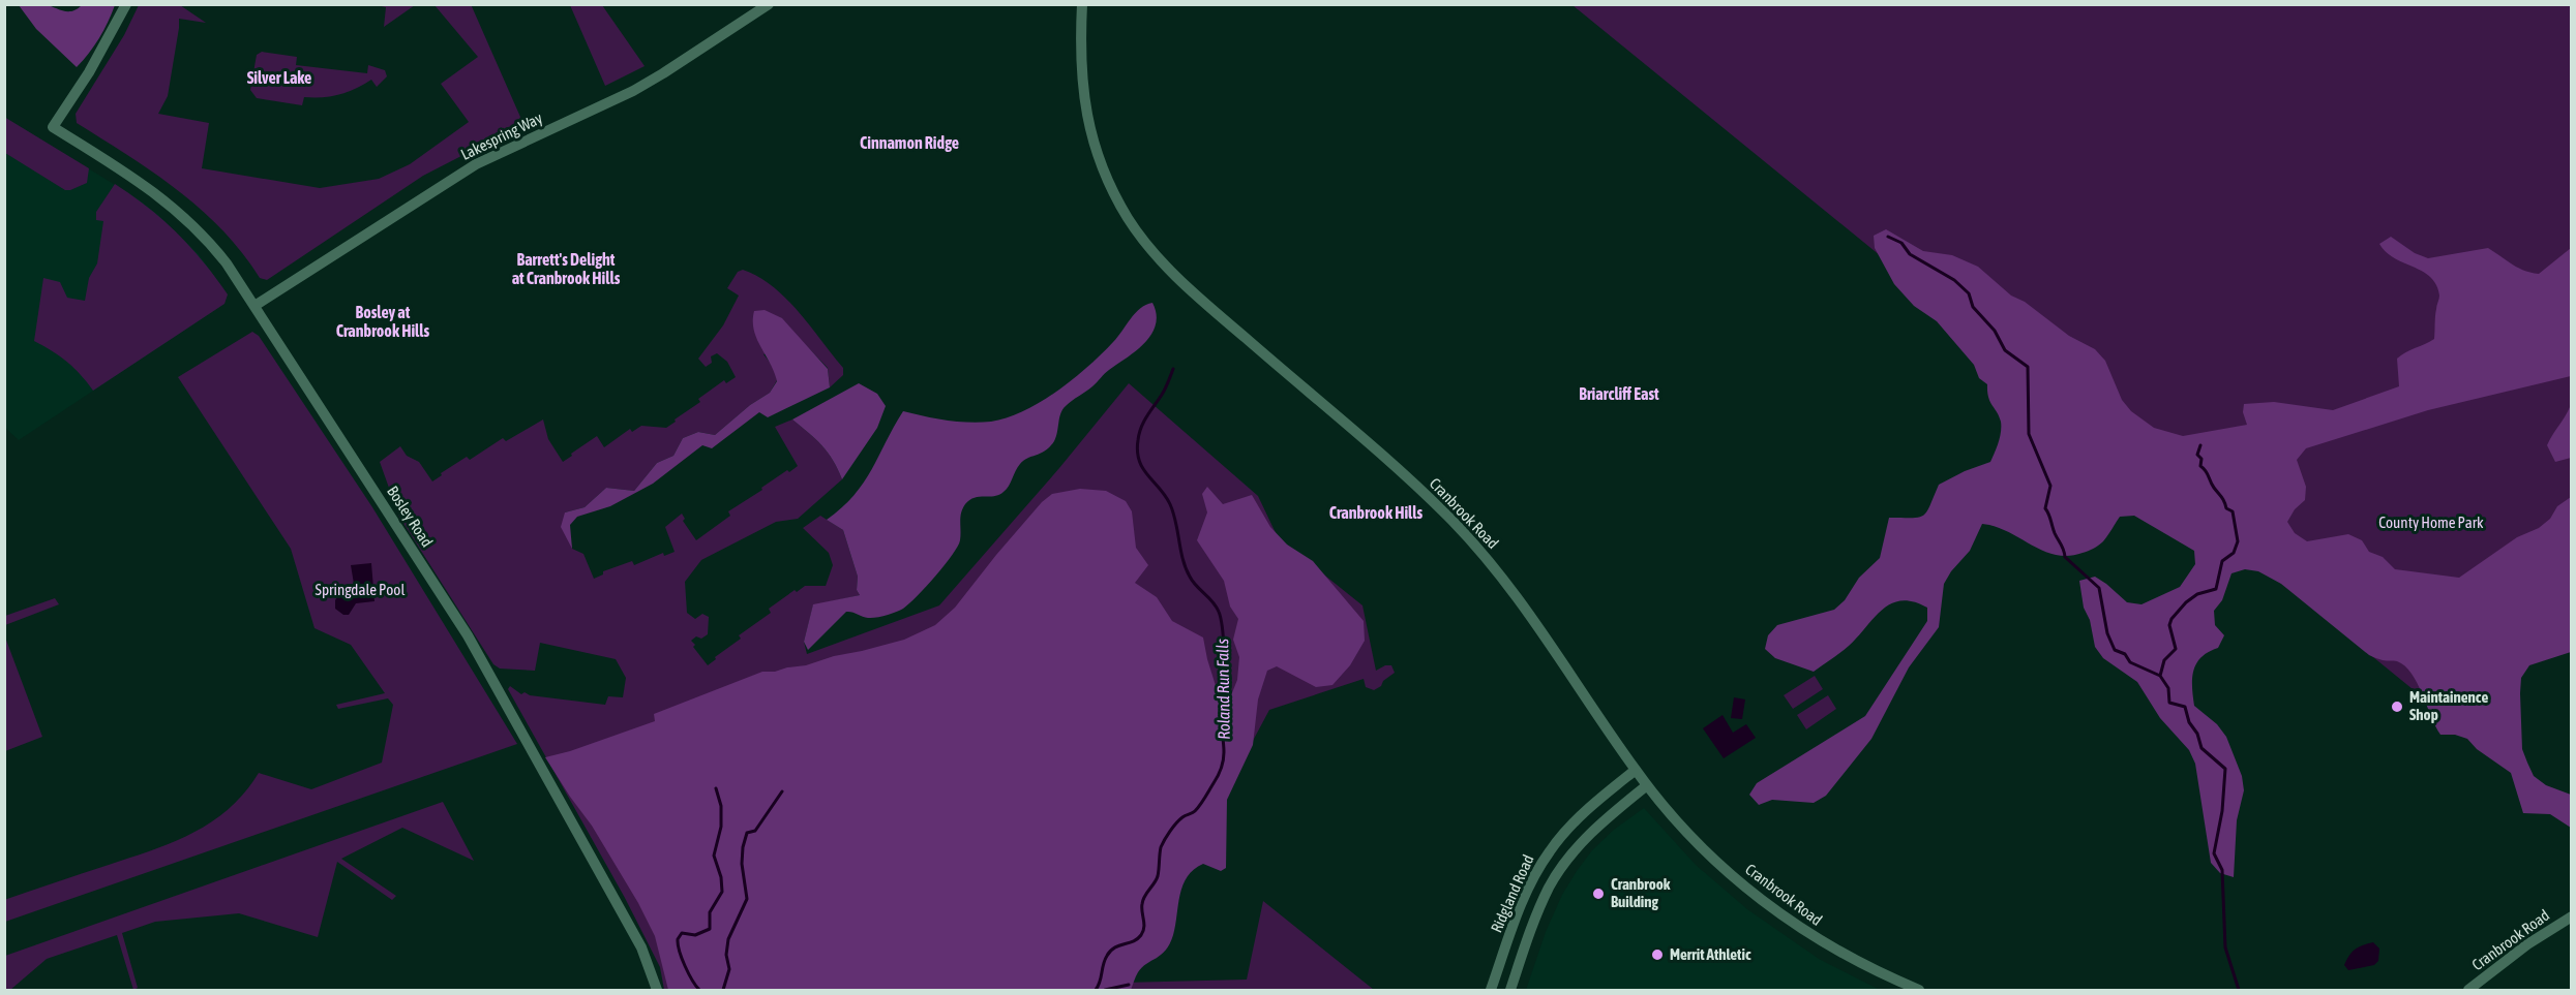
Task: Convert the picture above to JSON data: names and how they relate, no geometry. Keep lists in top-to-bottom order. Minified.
{"streets":{"street":["Lakespring Way","Cranbrook Road","Bosley Road","Ridgland Road"]},"crossings":[["Lakespring Way","Bosley Road"],["Cranbrook Road","Ridgland Road"]],"districts":["Silver Lake","Cinnamon Ridge","Barrett's Delight at Cranbrook Hills","Bosley at Cranbrook Hills","Briarcliff East","Cranbrook Hills"],"water":["Roland Run Falls"],"parks":["County Home Park","Springdale Pool"],"places":["Maintainence Shop","Cranbrook Building","Merrit Athletic"]}
